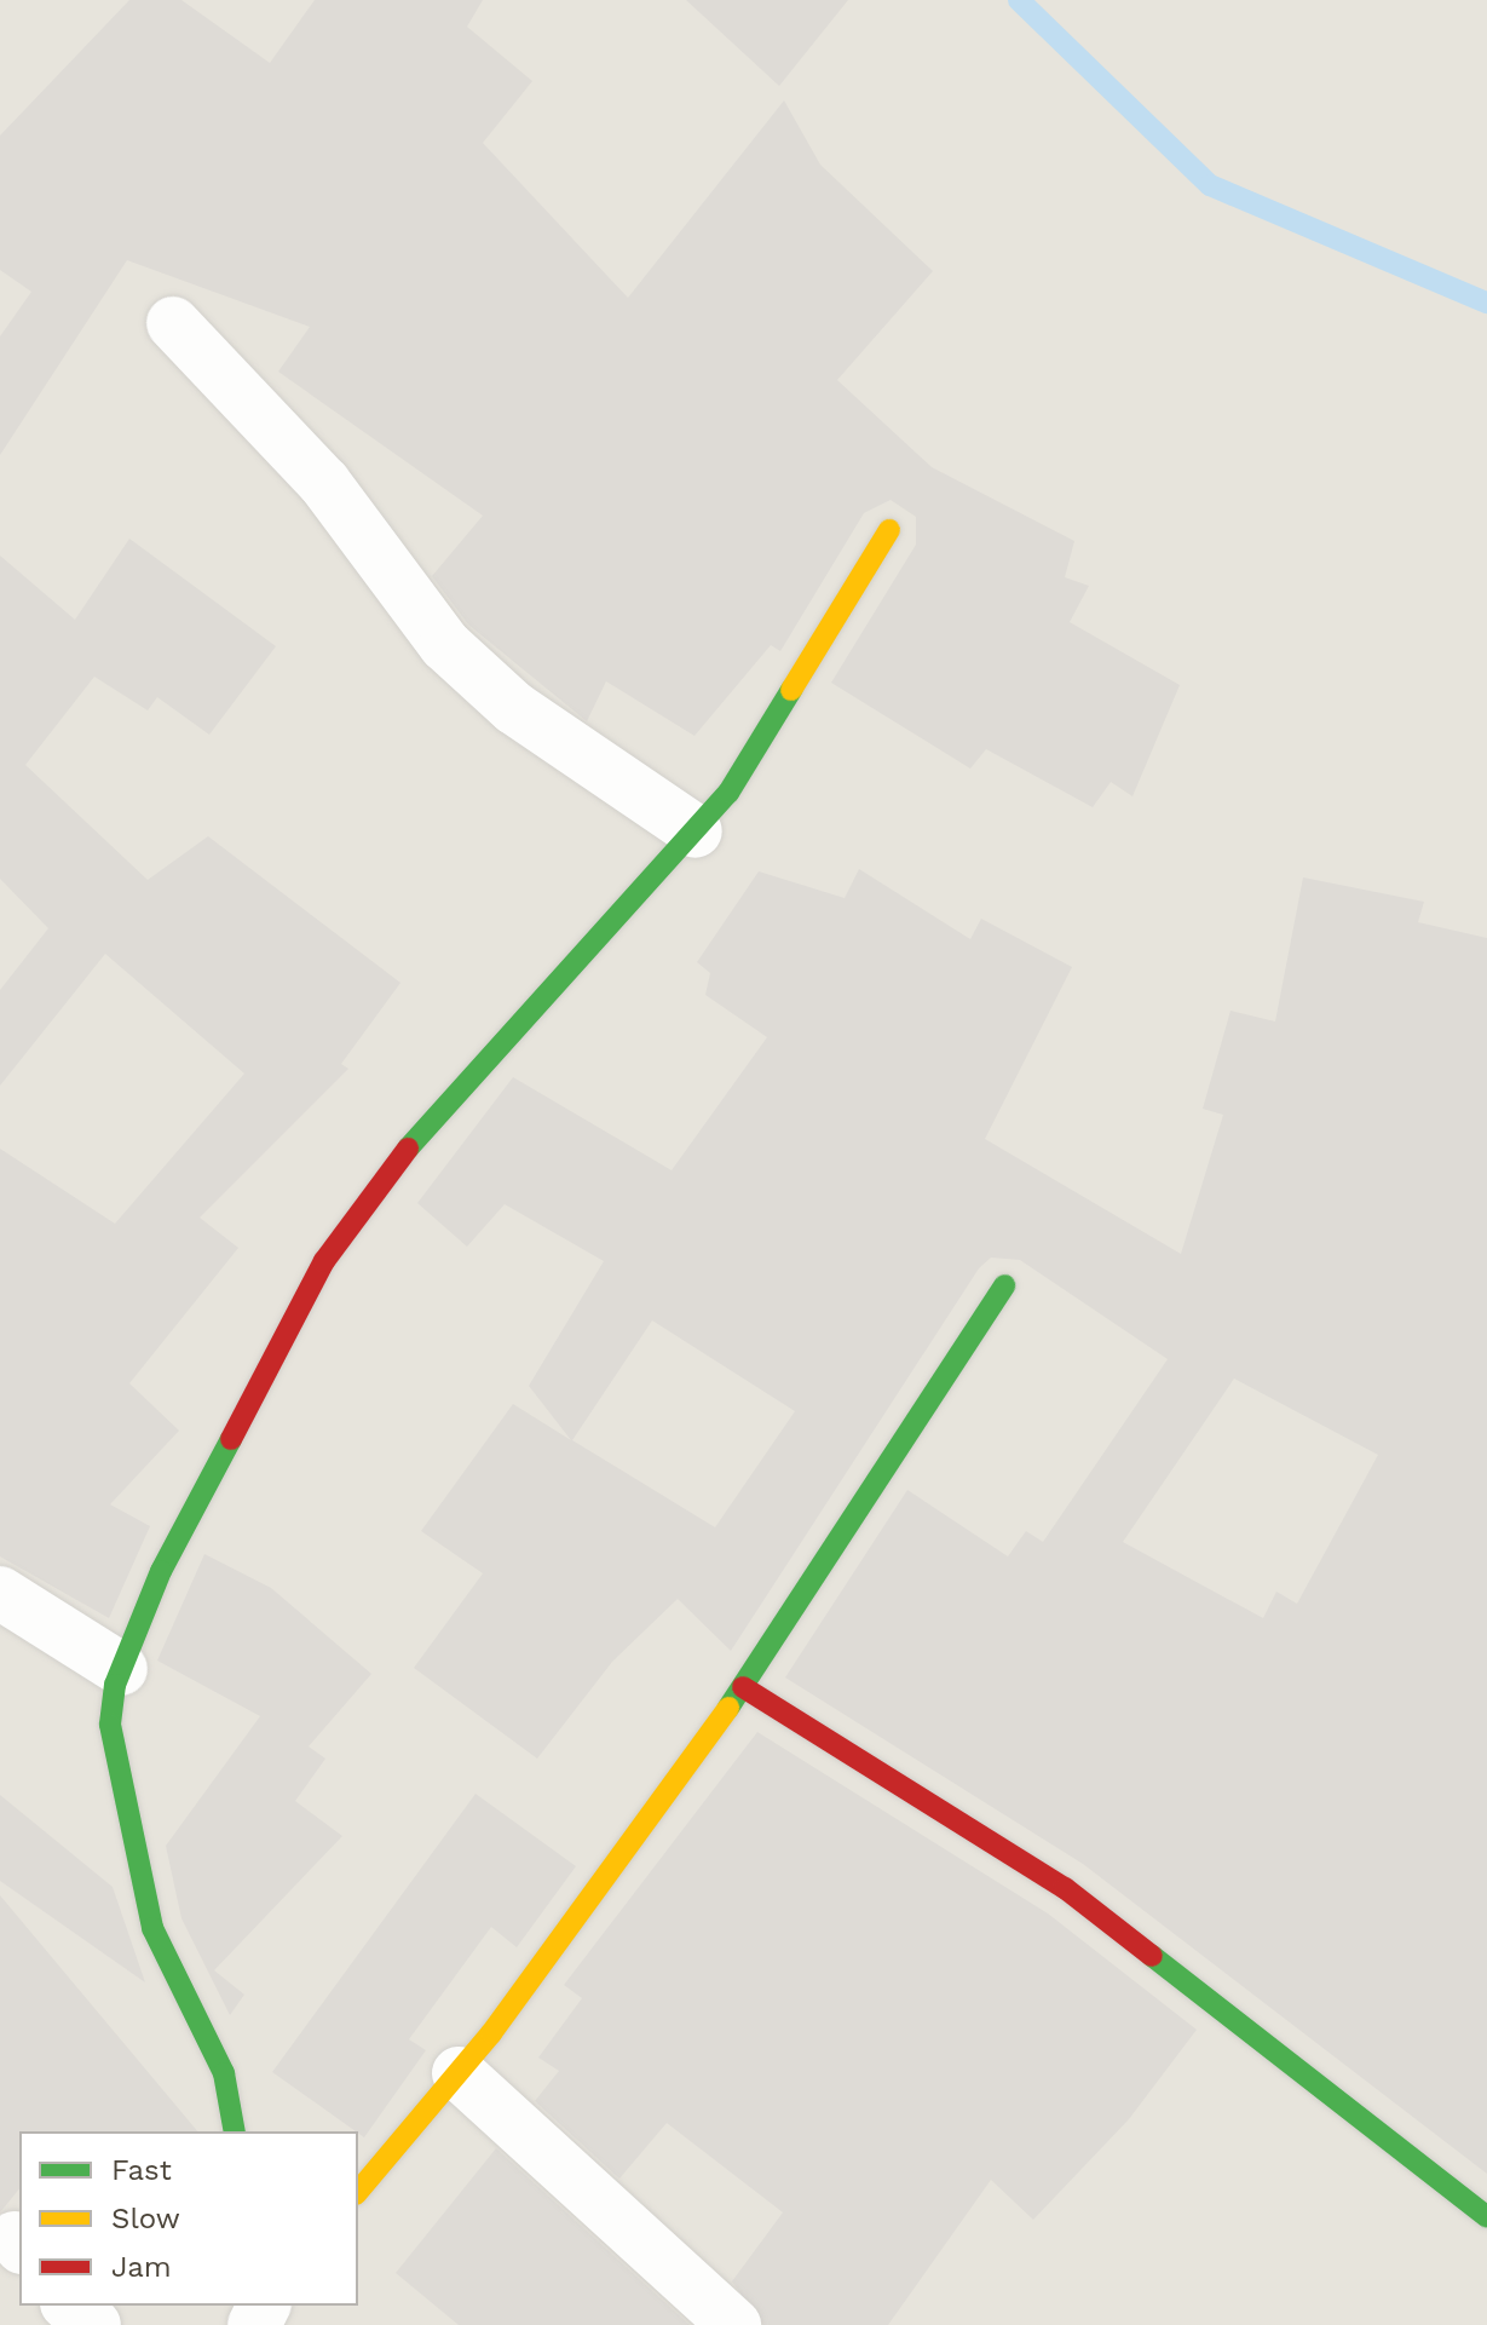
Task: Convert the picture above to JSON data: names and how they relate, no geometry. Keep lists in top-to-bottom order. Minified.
{"legend":["Fast","Slow","Jam"]}
